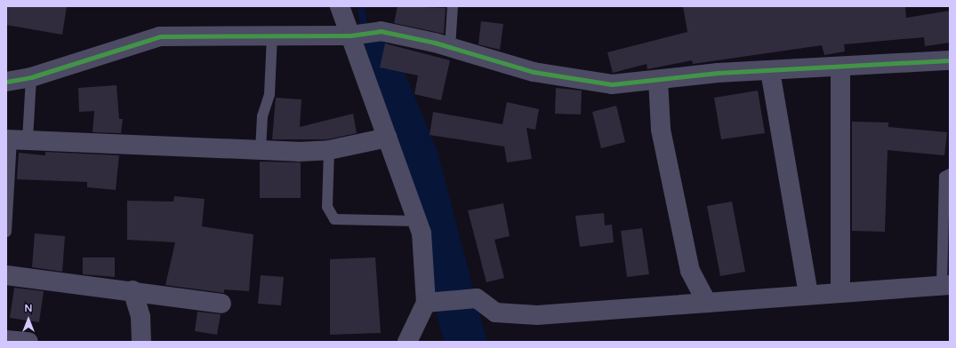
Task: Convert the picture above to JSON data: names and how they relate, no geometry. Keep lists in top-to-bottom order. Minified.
{"north":"top"}
